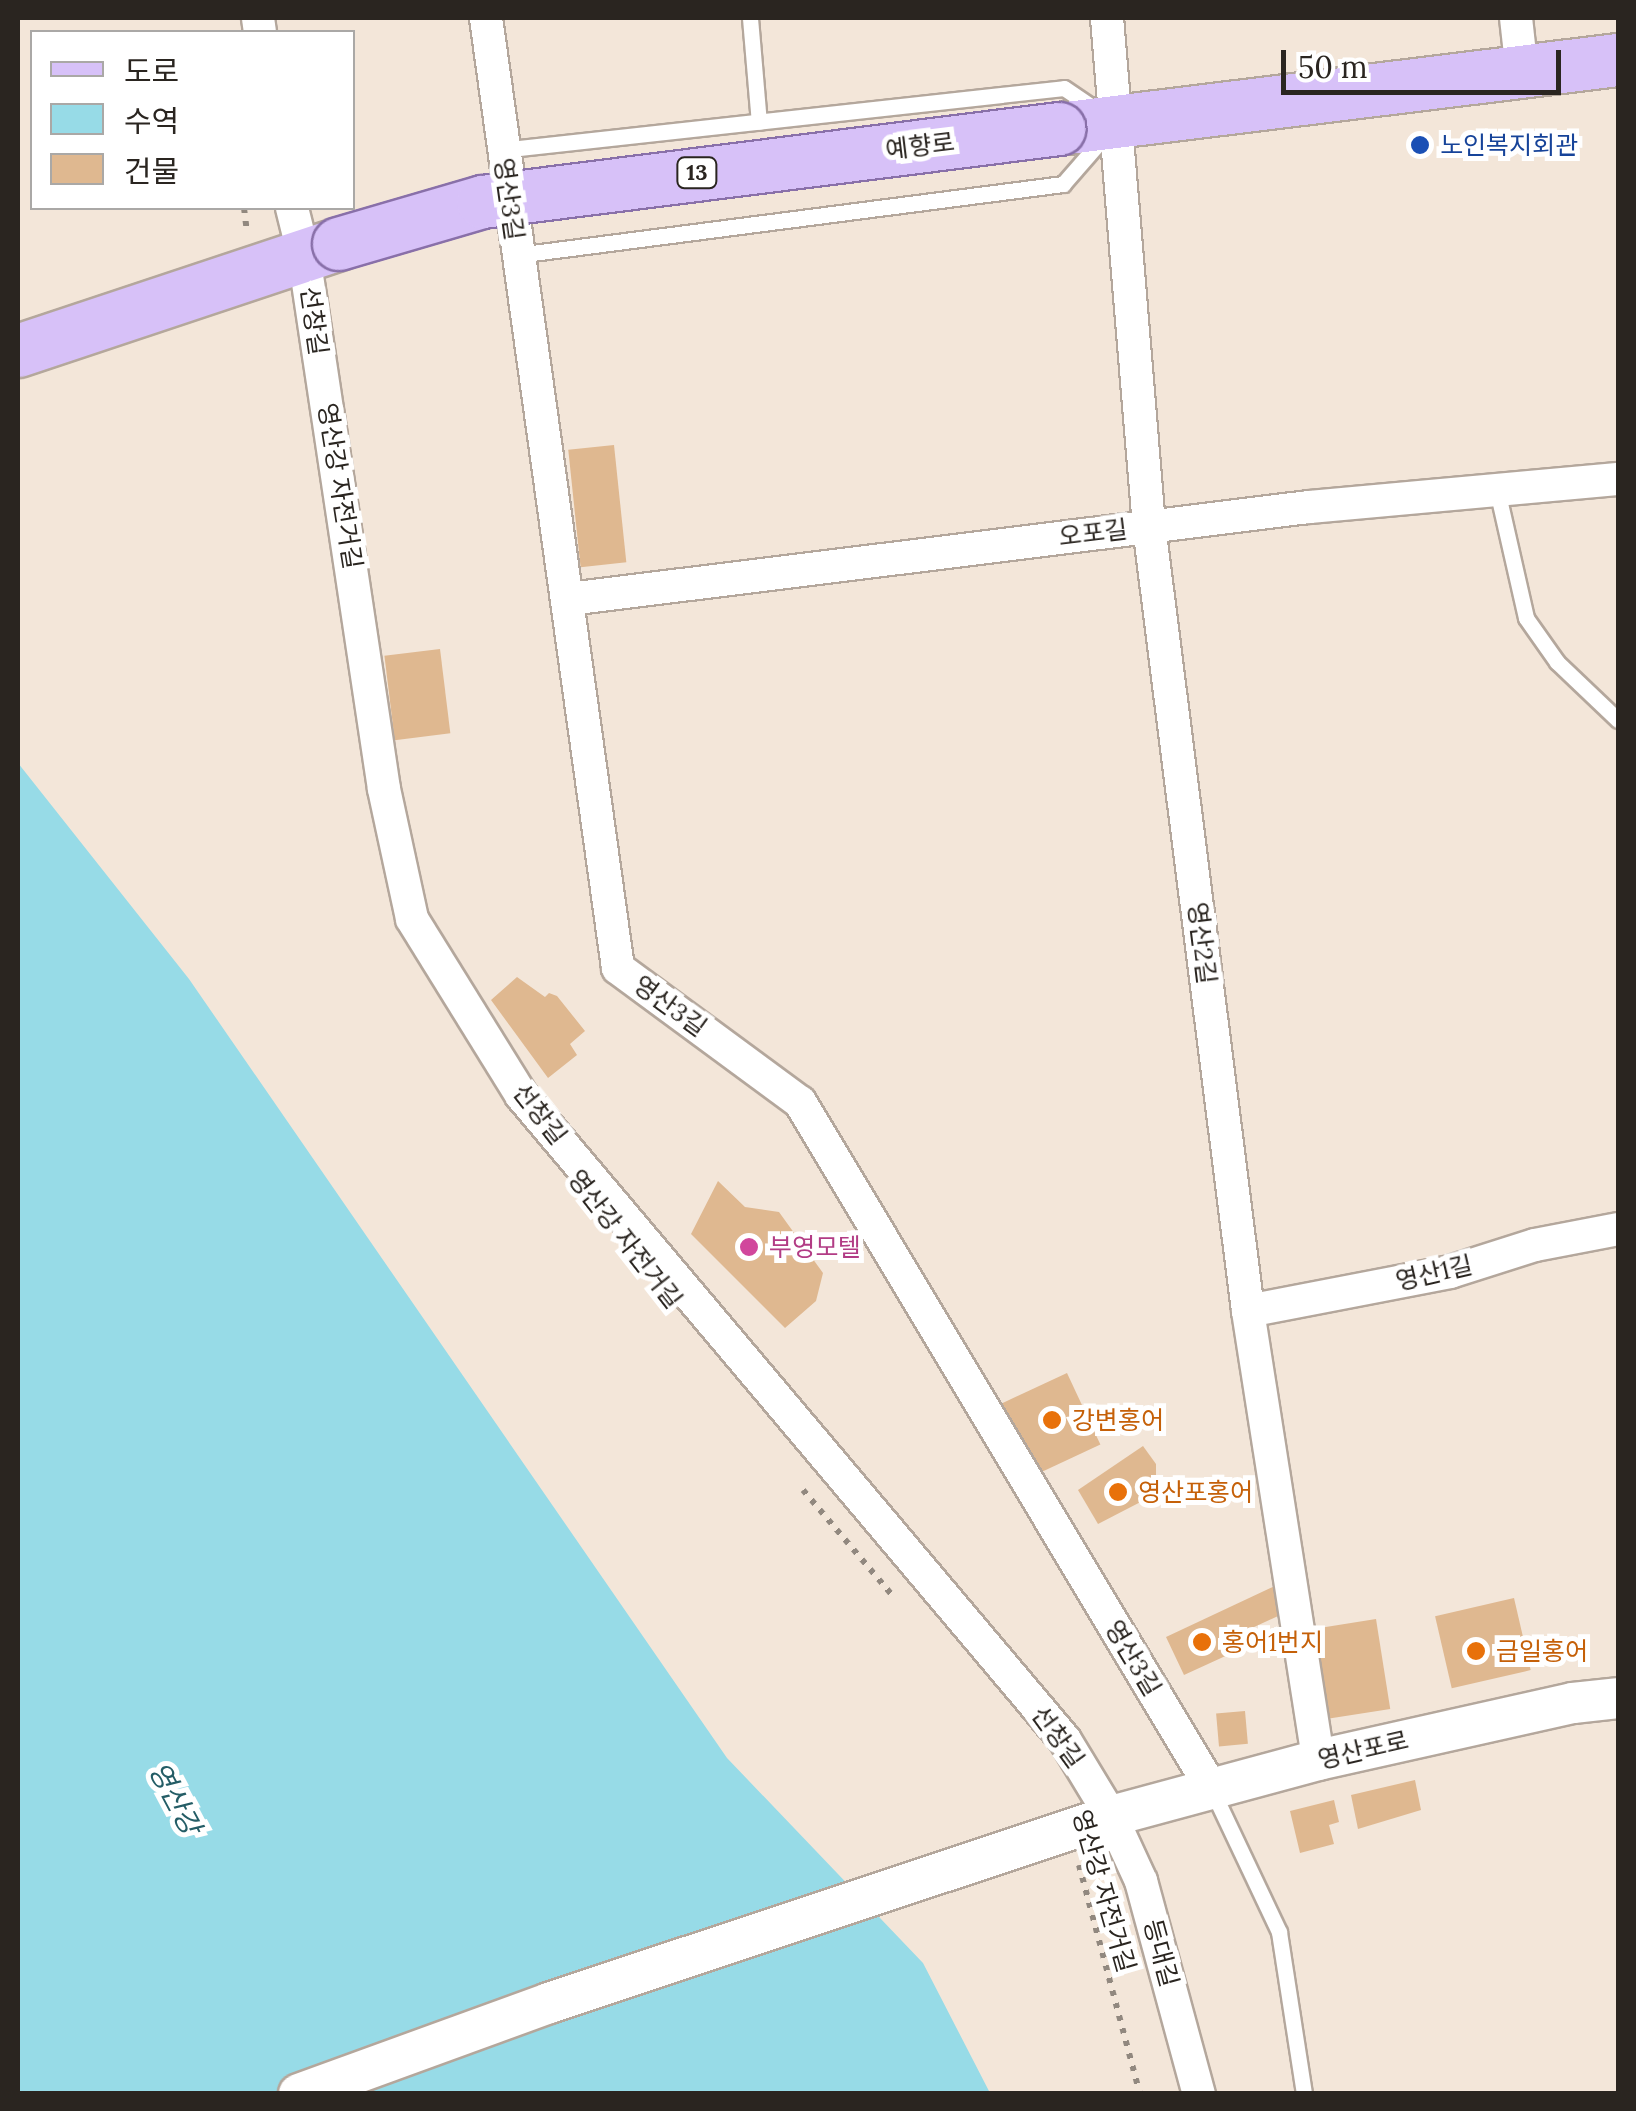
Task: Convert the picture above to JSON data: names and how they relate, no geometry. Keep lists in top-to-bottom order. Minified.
{"streets":{"main road":["예향로","13"],"street":["영산3길","선창길","오포길","영산2길","영산1길","영산포로","등대길"],"path":["영산강 자전거길"]},"crossings":[["예향로","13"],["예향로","선창길"],["예향로","영산2길"],["13","선창길"],["영산3길","오포길"],["영산3길","영산포로"],["선창길","영산포로"],["선창길","등대길"],["영산강 자전거길","영산포로"],["오포길","영산2길"],["영산2길","영산1길"],["영산2길","영산포로"],["영산포로","등대길"]],"water":["영산강"],"places":["노인복지회관","부영모텔","강변홍어","영산포홍어","홍어1번지","금일홍어"],"legend":["도로","수역","건물"],"scale_bar":"50 m"}
